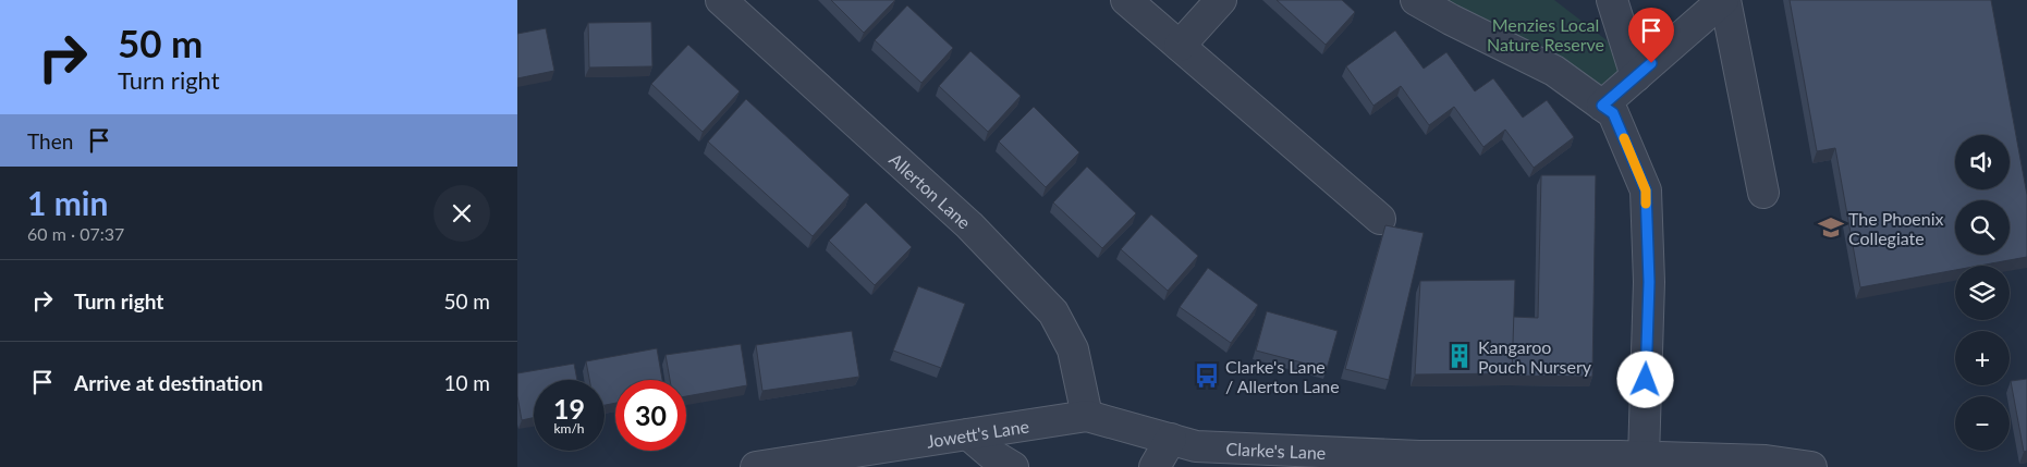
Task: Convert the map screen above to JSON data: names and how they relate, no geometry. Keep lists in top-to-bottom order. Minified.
{"streets":{"street":["Allerton Lane","Jowett's Lane","Clarke's Lane"]},"crossings":[["Allerton Lane","Jowett's Lane"],["Jowett's Lane","Clarke's Lane"]],"parks":["Menzies Local Nature Reserve"],"places":{"school or university":["The Phoenix Collegiate"],"building":["Kangaroo Pouch Nursery"],"bus stop":["Clarke's Lane / Allerton Lane"]},"page":{"turn":["50 m","Turn right"],"then":"Then","map_buttons":["+","−"],"heading":["1 min","60 m · 07:37"],"list":[{"name":"Turn right","value":"50 m"},{"name":"Arrive at destination","value":"10 m"}],"speed":"19 km/h","limit":"30"}}
